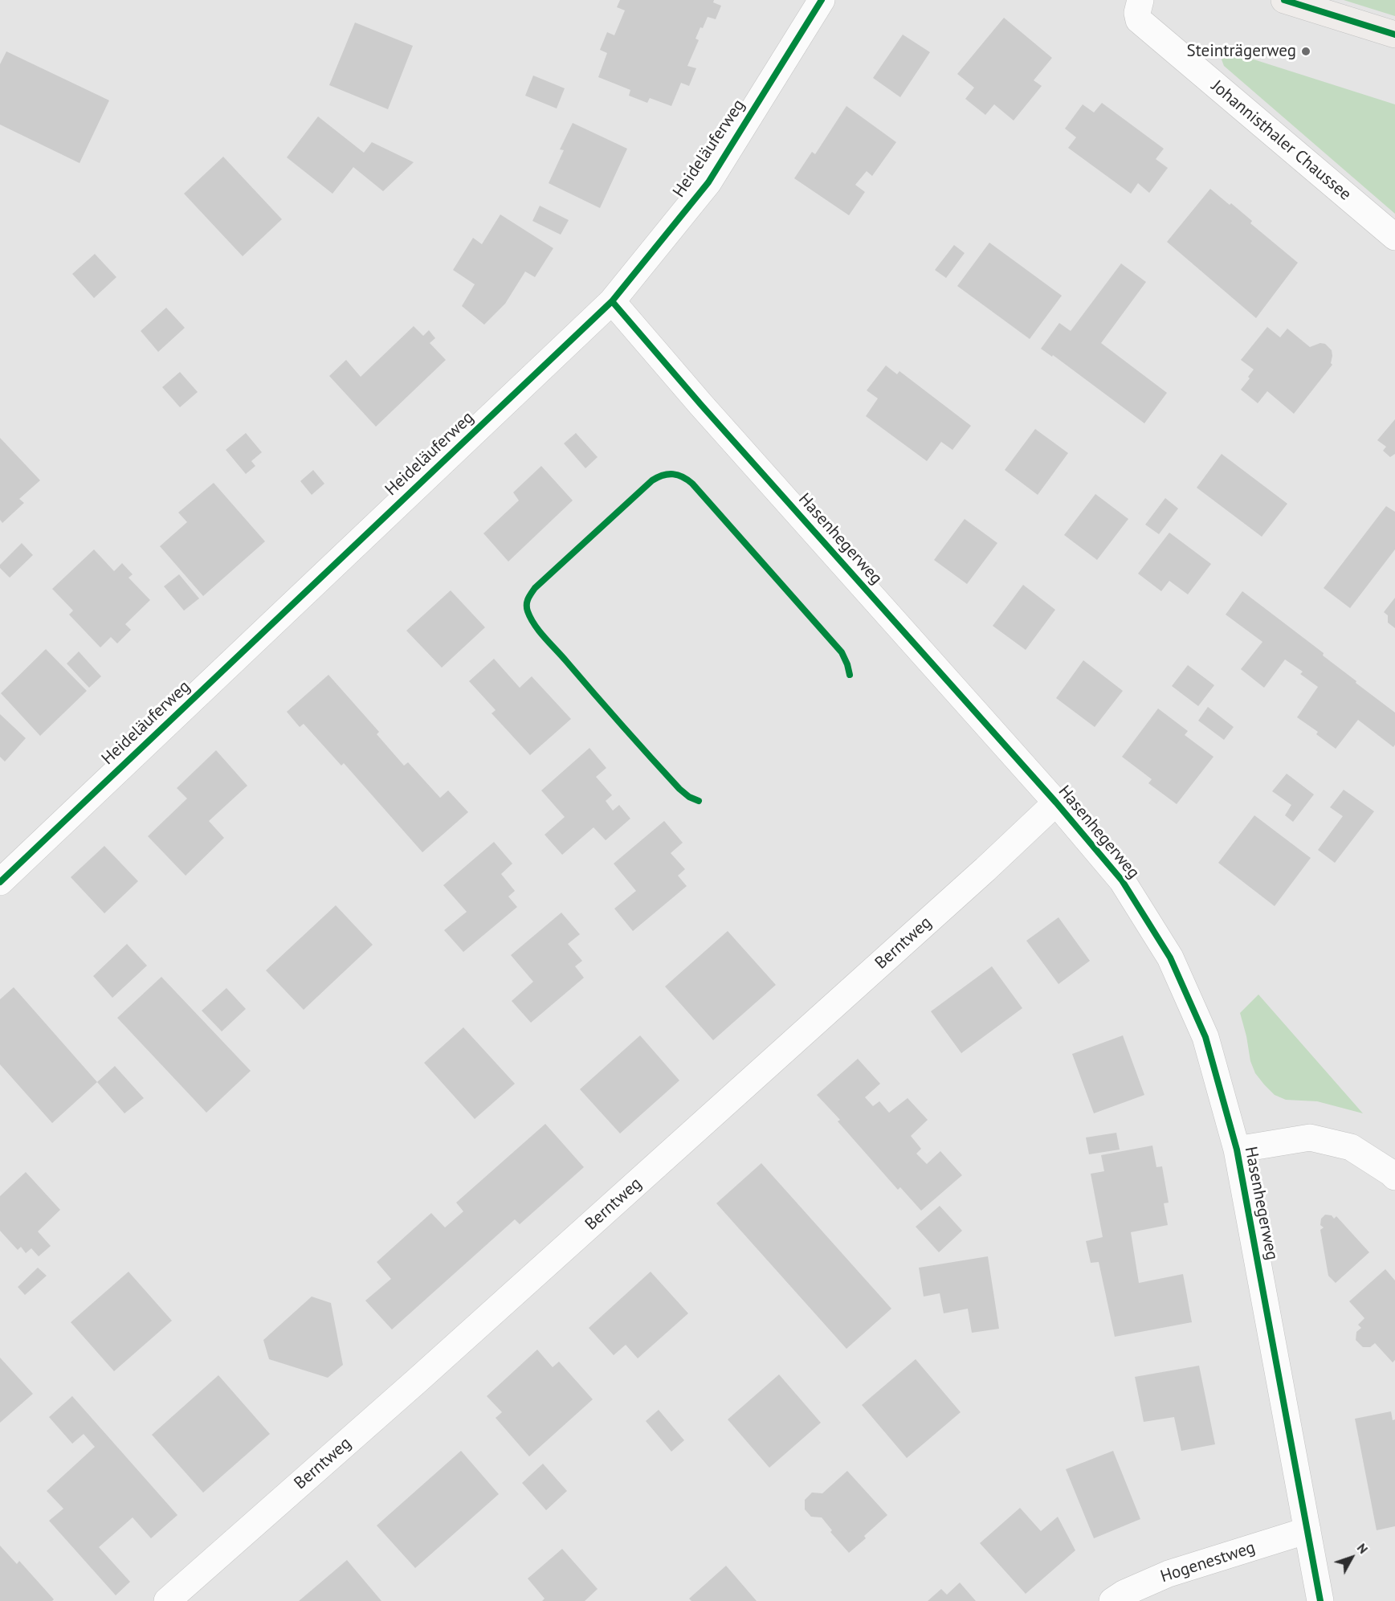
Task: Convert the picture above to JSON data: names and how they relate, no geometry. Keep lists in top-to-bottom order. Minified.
{"streets":{"street":["Johannisthaler Chaussee","Heideläuferweg","Hasenhegerweg","Berntweg","Hogenestweg"]},"crossings":[["Heideläuferweg","Hasenhegerweg"],["Hasenhegerweg","Berntweg"],["Hasenhegerweg","Hogenestweg"]],"places":["Steinträgerweg"],"north":"top right"}
